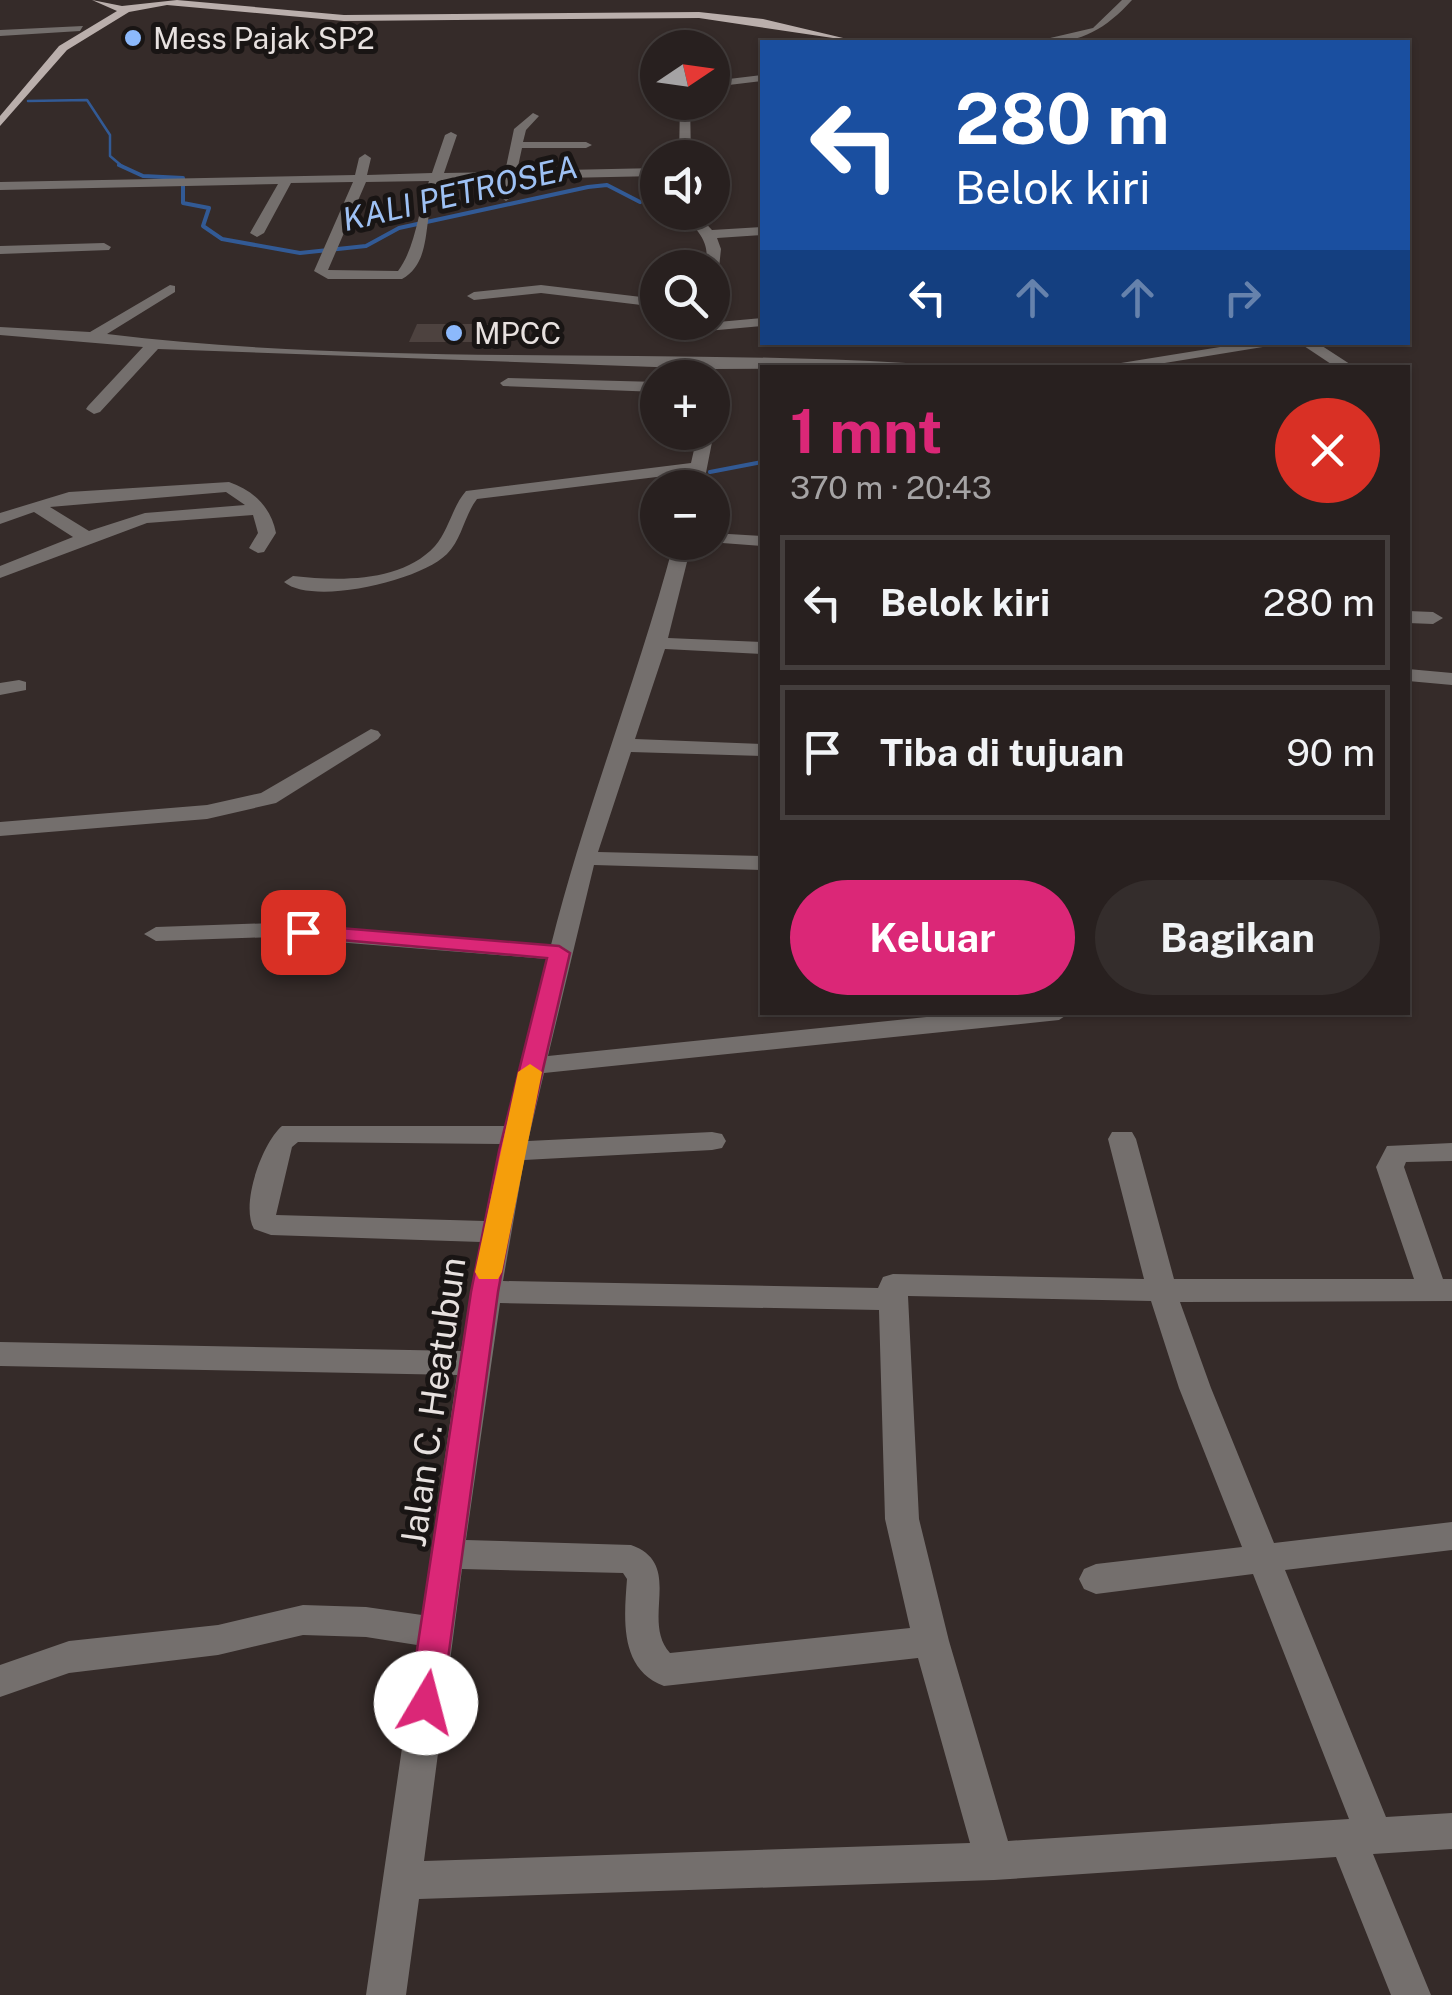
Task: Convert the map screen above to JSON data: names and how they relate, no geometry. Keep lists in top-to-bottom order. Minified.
{"streets":{"street":["Jalan C. Heatubun"]},"water":["KALI PETROSEA"],"places":["Mess Pajak SP2","MPCC"],"north":"right","page":{"map_buttons":["+","−"],"turn":["280 m","Belok kiri"],"heading":["1 mnt","370 m · 20:43"],"list":[{"name":"Belok kiri","value":"280 m"},{"name":"Tiba di tujuan","value":"90 m"}],"buttons":["Keluar","Bagikan"]}}
